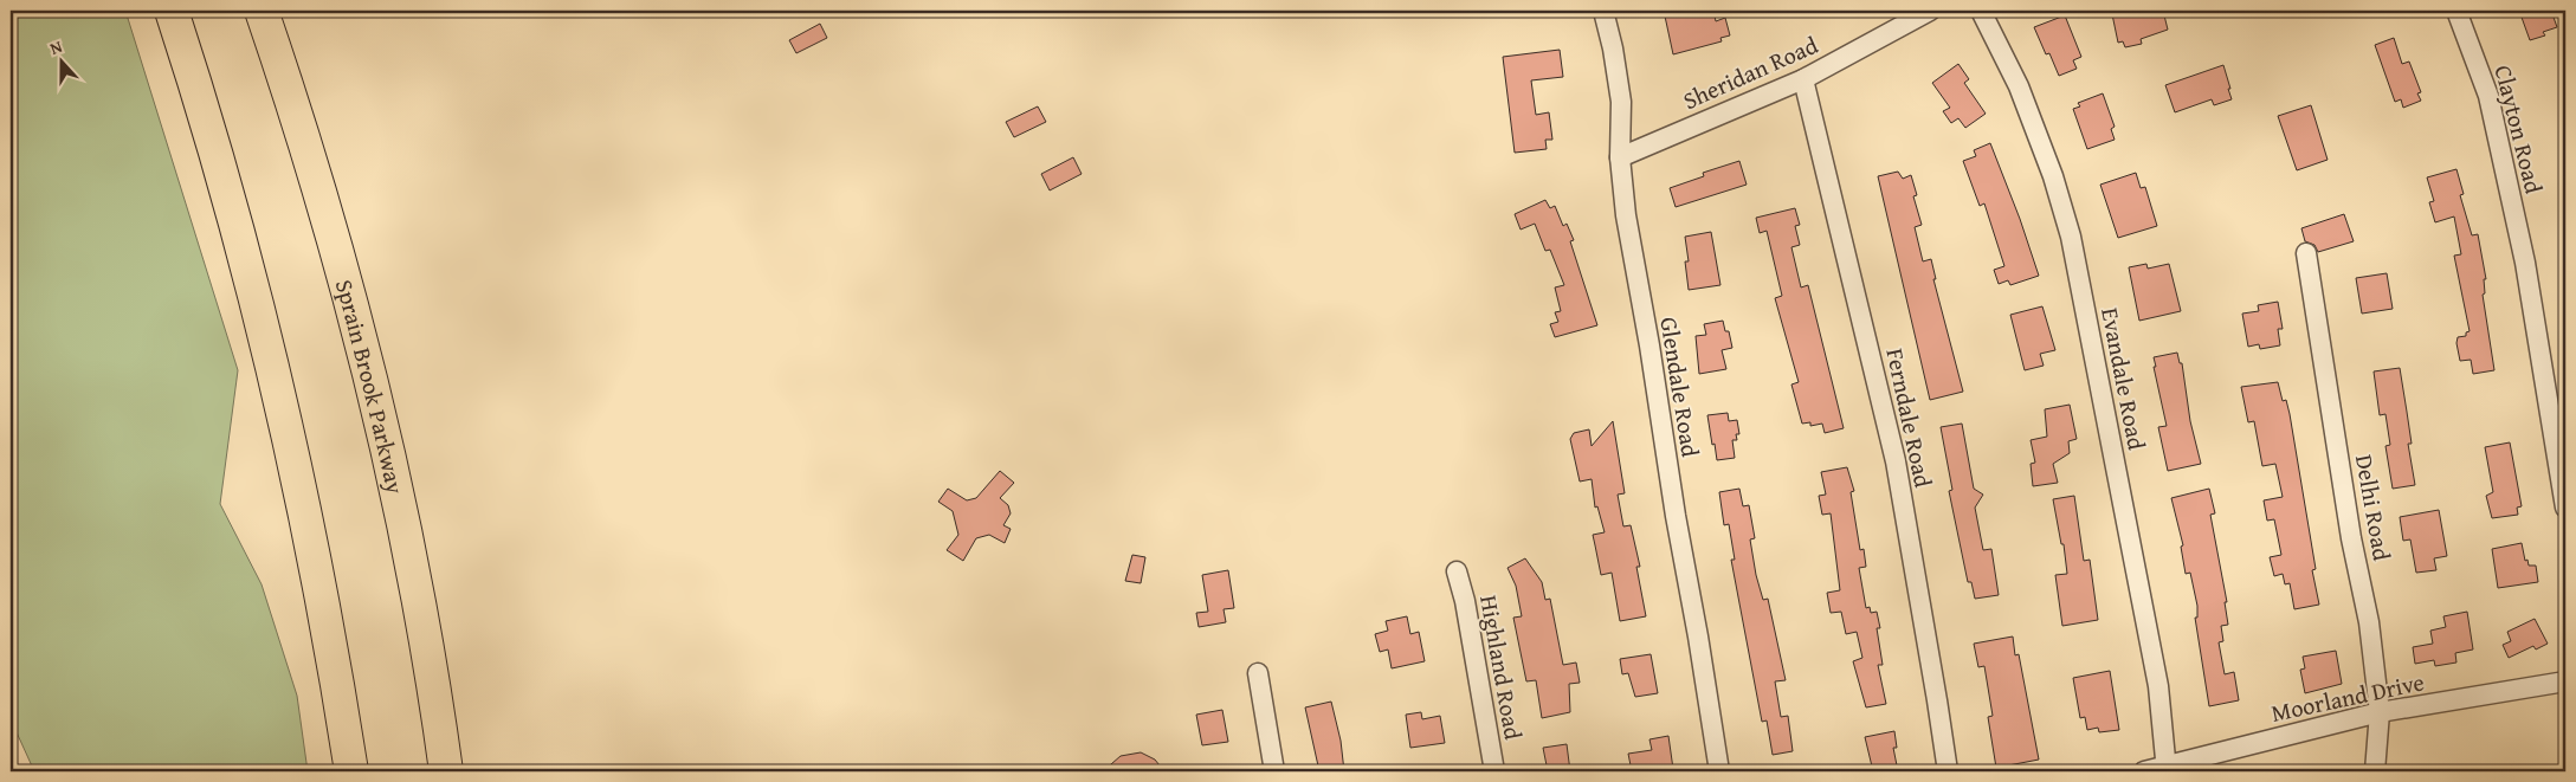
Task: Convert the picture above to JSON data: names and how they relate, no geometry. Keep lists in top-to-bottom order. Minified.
{"streets":{"highway":["Sprain Brook Parkway"],"street":["Sheridan Road","Clayton Road","Evandale Road","Glendale Road","Ferndale Road","Delhi Road","Highland Road","Moorland Drive"]},"crossings":[["Sheridan Road","Glendale Road"],["Sheridan Road","Ferndale Road"],["Evandale Road","Moorland Drive"],["Delhi Road","Moorland Drive"]],"north":"top"}
